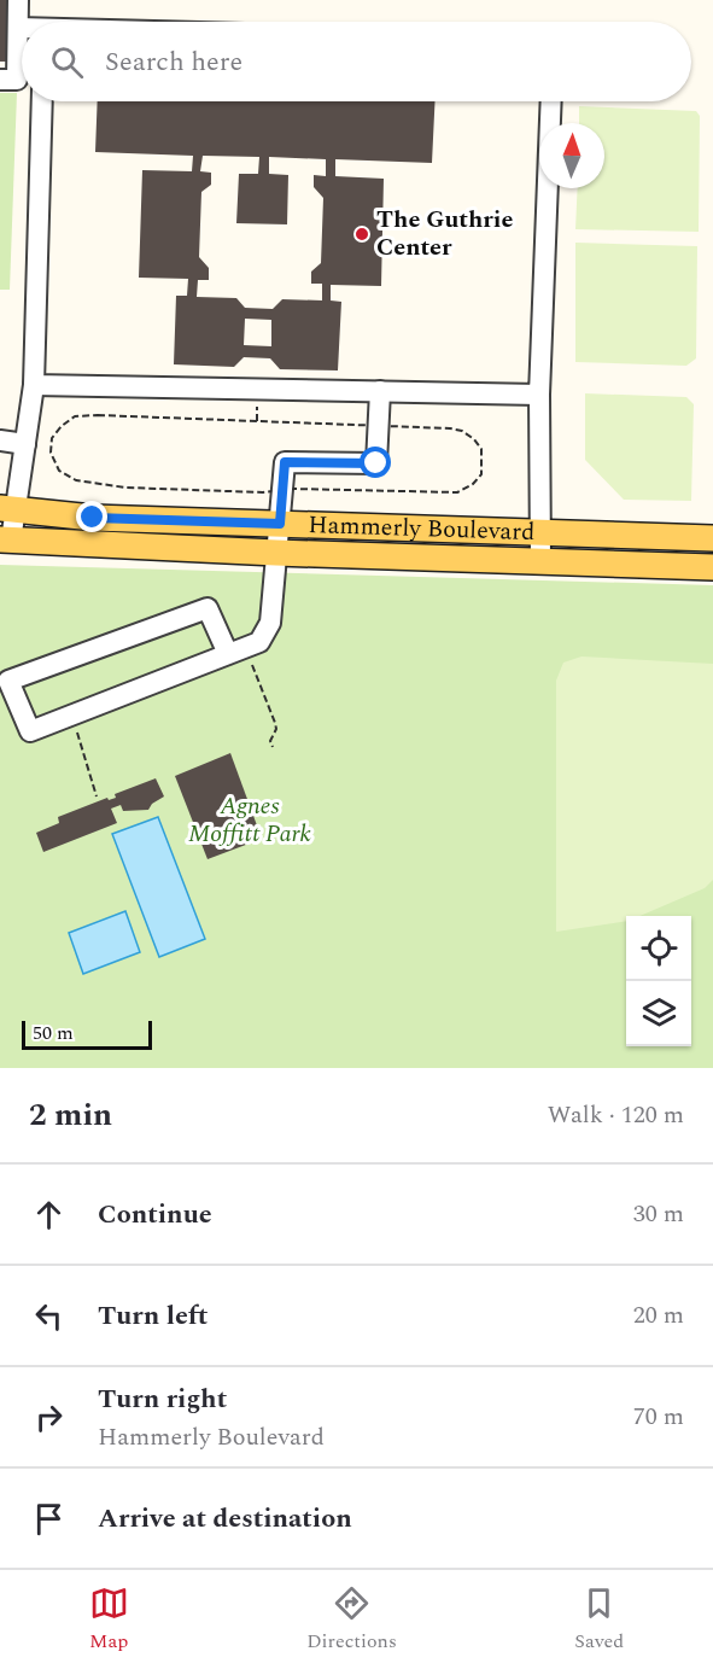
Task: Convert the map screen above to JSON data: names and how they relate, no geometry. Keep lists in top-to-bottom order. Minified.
{"streets":{"main road":["Hammerly Boulevard"]},"parks":["Agnes Moffitt Park"],"places":["The Guthrie Center"],"scale_bar":"50 m","north":"top","page":{"search":"Search here","scale":"50 m","heading":["2 min","Walk · 120 m"],"list":[["Continue","30 m"],["Turn left","20 m"],["Turn right","Hammerly Boulevard","70 m"],"Arrive at destination"],"nav":["Map","Directions","Saved"]}}
